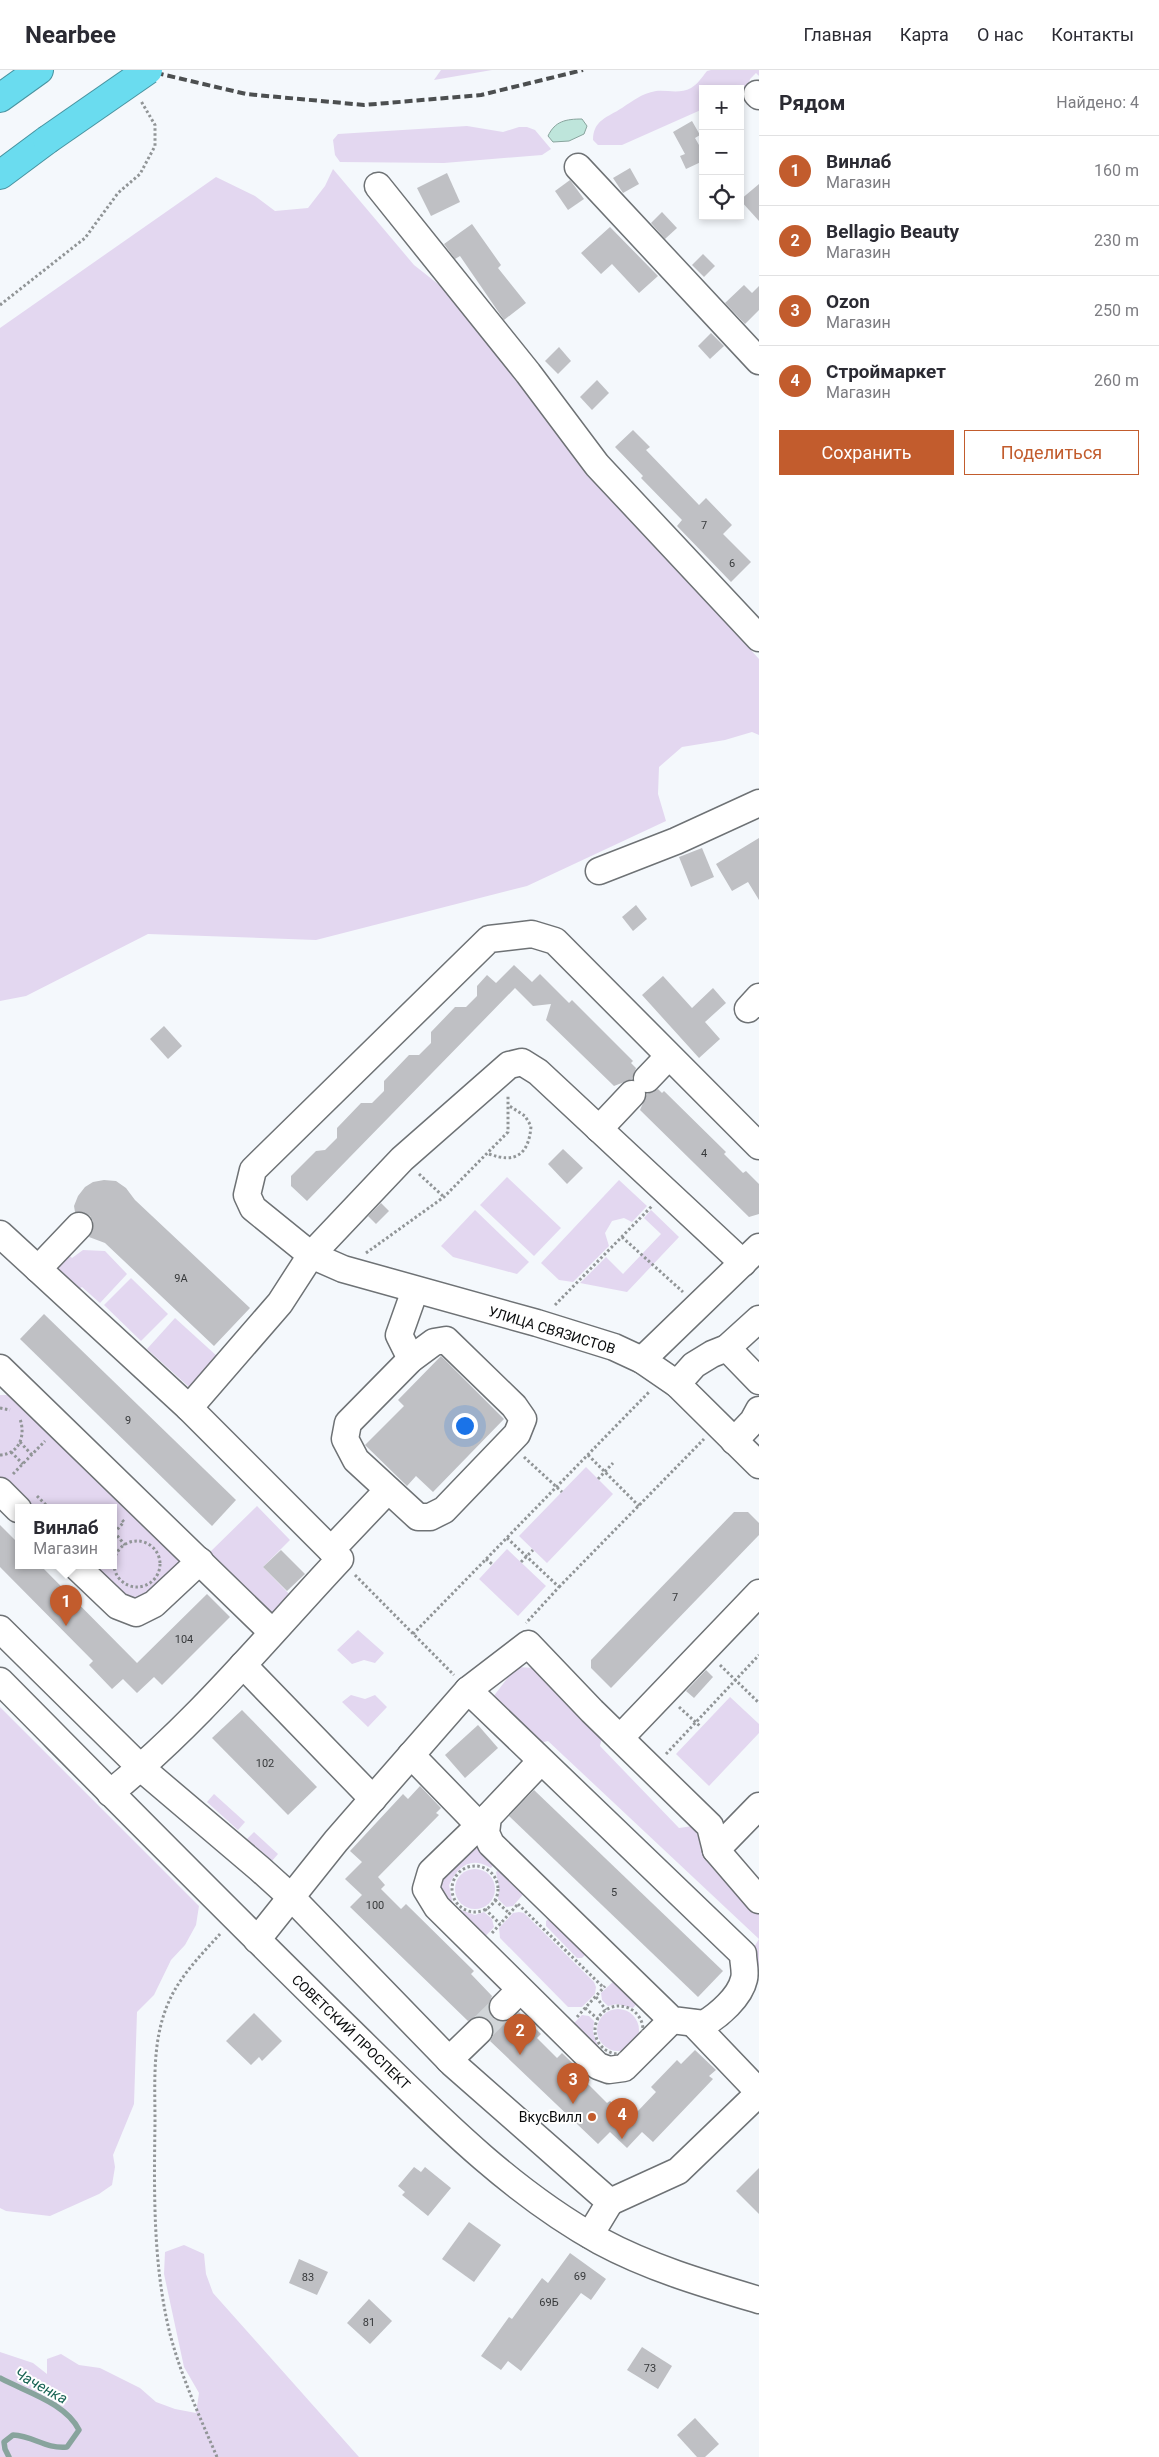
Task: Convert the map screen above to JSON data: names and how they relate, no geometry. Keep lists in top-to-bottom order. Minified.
{"streets":{"street":["УЛИЦА СВЯЗИСТОВ","СОВЕТСКИЙ ПРОСПЕКТ"]},"water":["Чаченка"],"places":["ВкусВилл"],"house_numbers":["7","6","4","9А","9","7","104","102","5","100","69","83","69Б","81","73"],"page":{"header":"Nearbee","nav":["Главная","Карта","О нас","Контакты"],"heading":["Рядом","Найдено: 4"],"map_buttons":["+","−"],"list":[{"mark":"1","name":"Винлаб","note":"Магазин","value":"160 m"},{"mark":"2","name":"Bellagio Beauty","note":"Магазин","value":"230 m"},{"mark":"3","name":"Ozon","note":"Магазин","value":"250 m"},{"mark":"4","name":"Строймаркет","note":"Магазин","value":"260 m"}],"buttons":["Сохранить","Поделиться"],"popup":["Винлаб","Магазин"],"pins":["1","2","3","4"]}}
